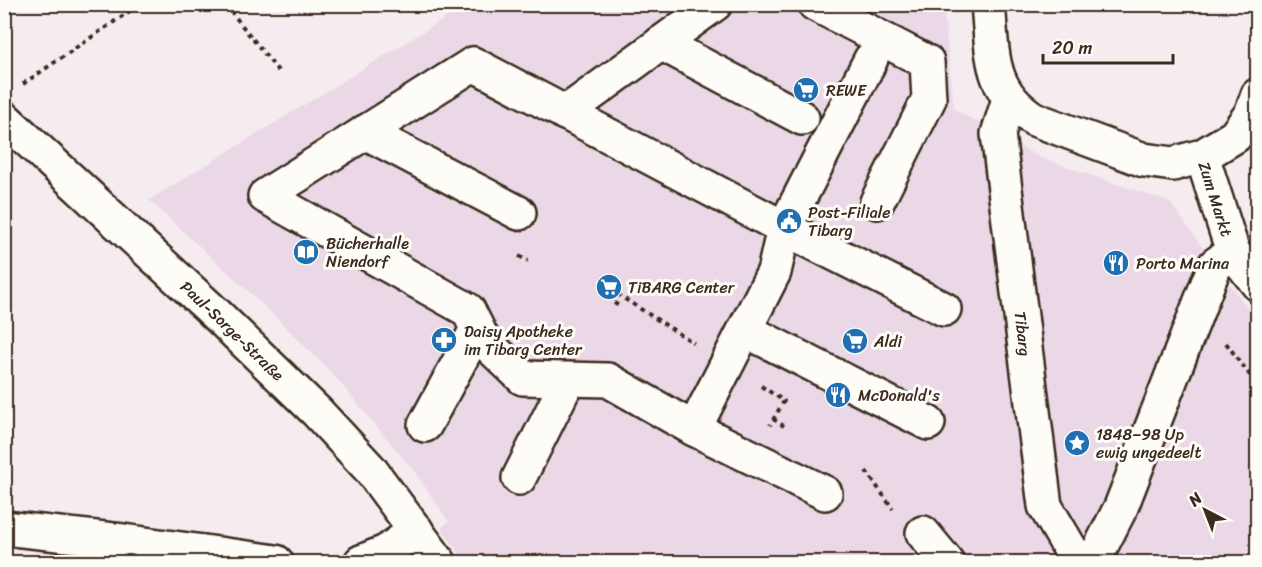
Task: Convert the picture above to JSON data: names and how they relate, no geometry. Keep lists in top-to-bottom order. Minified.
{"streets":{"street":["Zum Markt","Paul-Sorge-Straße","Tibarg"]},"places":{"supermarket":["REWE","TiBARG Center","Aldi"],"public building":["Post-Filiale Tibarg"],"library":["Bücherhalle Niendorf"],"restaurant":["Porto Marina","McDonald's"],"pharmacy":["Daisy Apotheke im Tibarg Center"],"place":["1848–98 Up ewig ungedeelt"]},"scale_bar":"20 m","north":"top left"}
